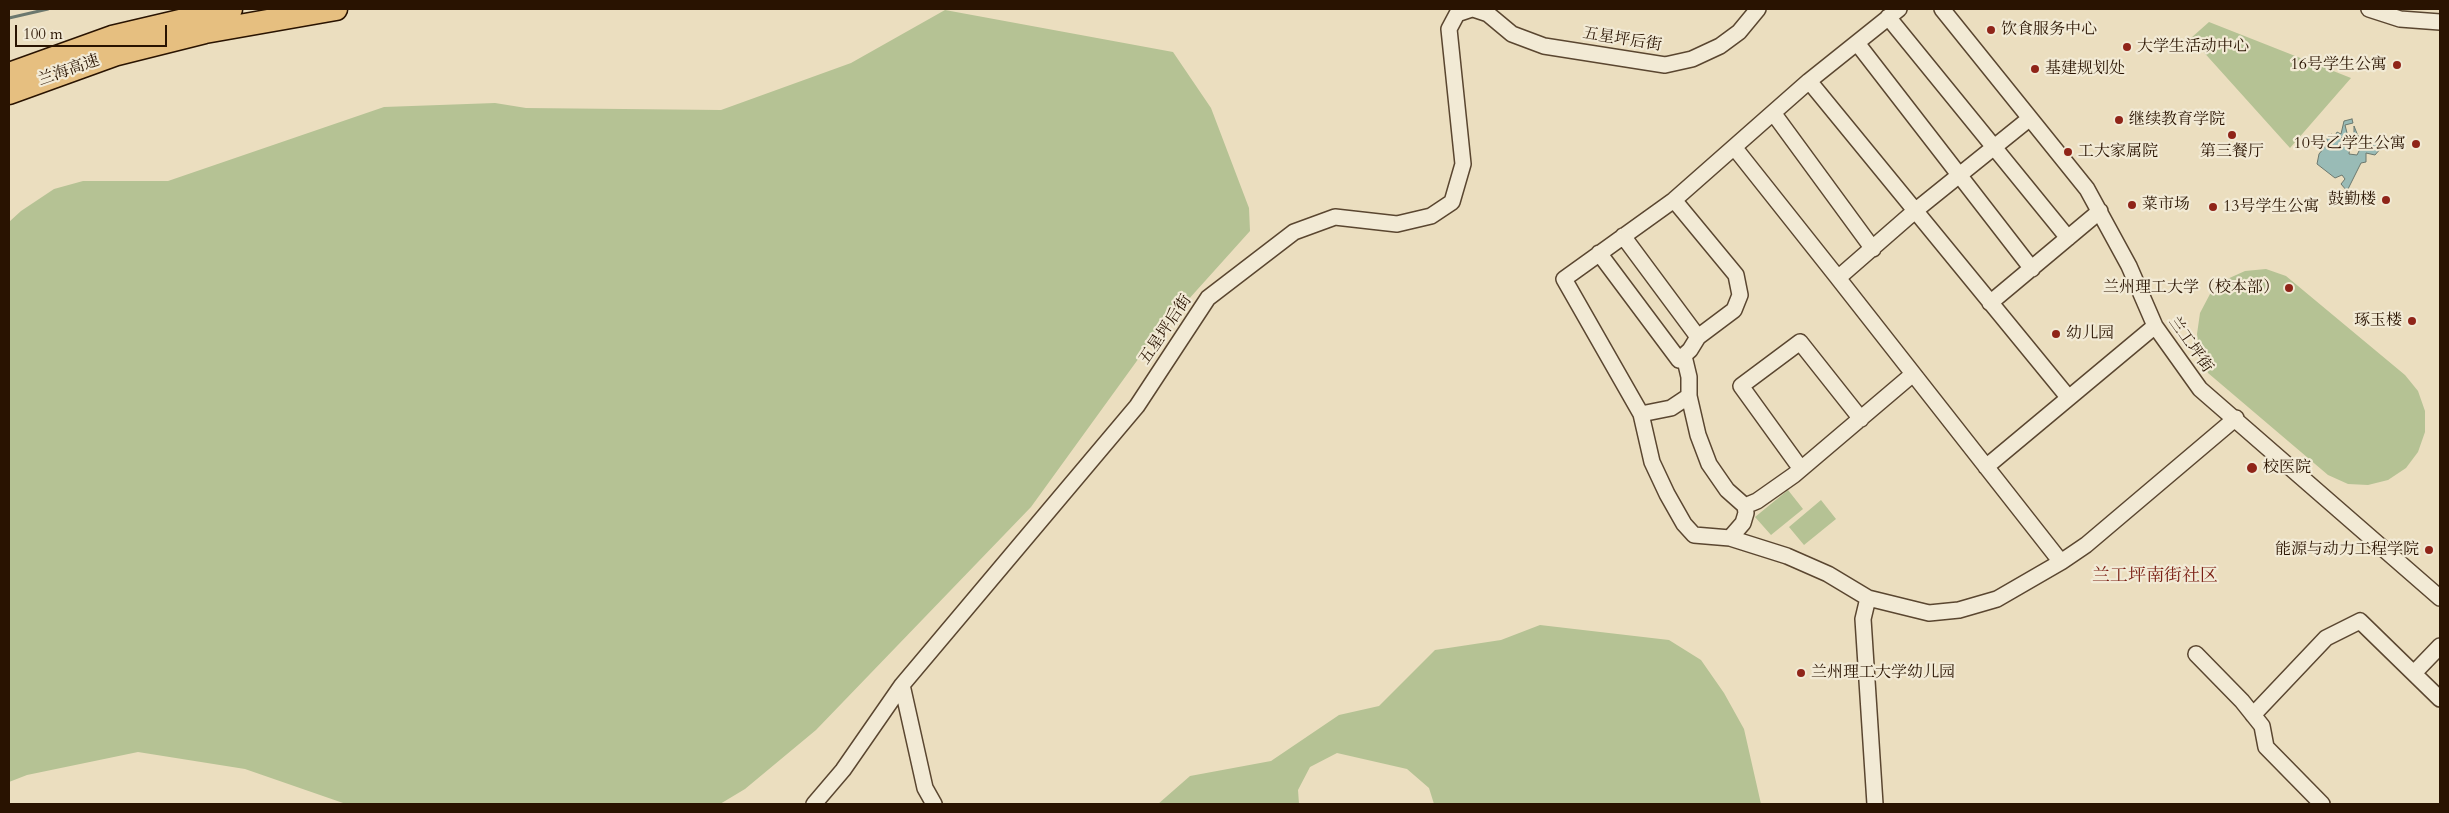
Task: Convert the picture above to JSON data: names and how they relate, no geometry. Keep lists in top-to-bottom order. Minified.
{"streets":{"highway":["兰海高速"],"street":["五星坪后街","兰工坪街"]},"districts":["兰工坪南街社区"],"places":["饮食服务中心","大学生活动中心","16号学生公寓","基建规划处","继续教育学院","第三餐厅","10号乙学生公寓","工大家属院","鼓勤楼","菜市场","13号学生公寓","兰州理工大学（校本部）","琢玉楼","幼儿园","校医院","能源与动力工程学院","兰州理工大学幼儿园"],"scale_bar":"100 m"}
